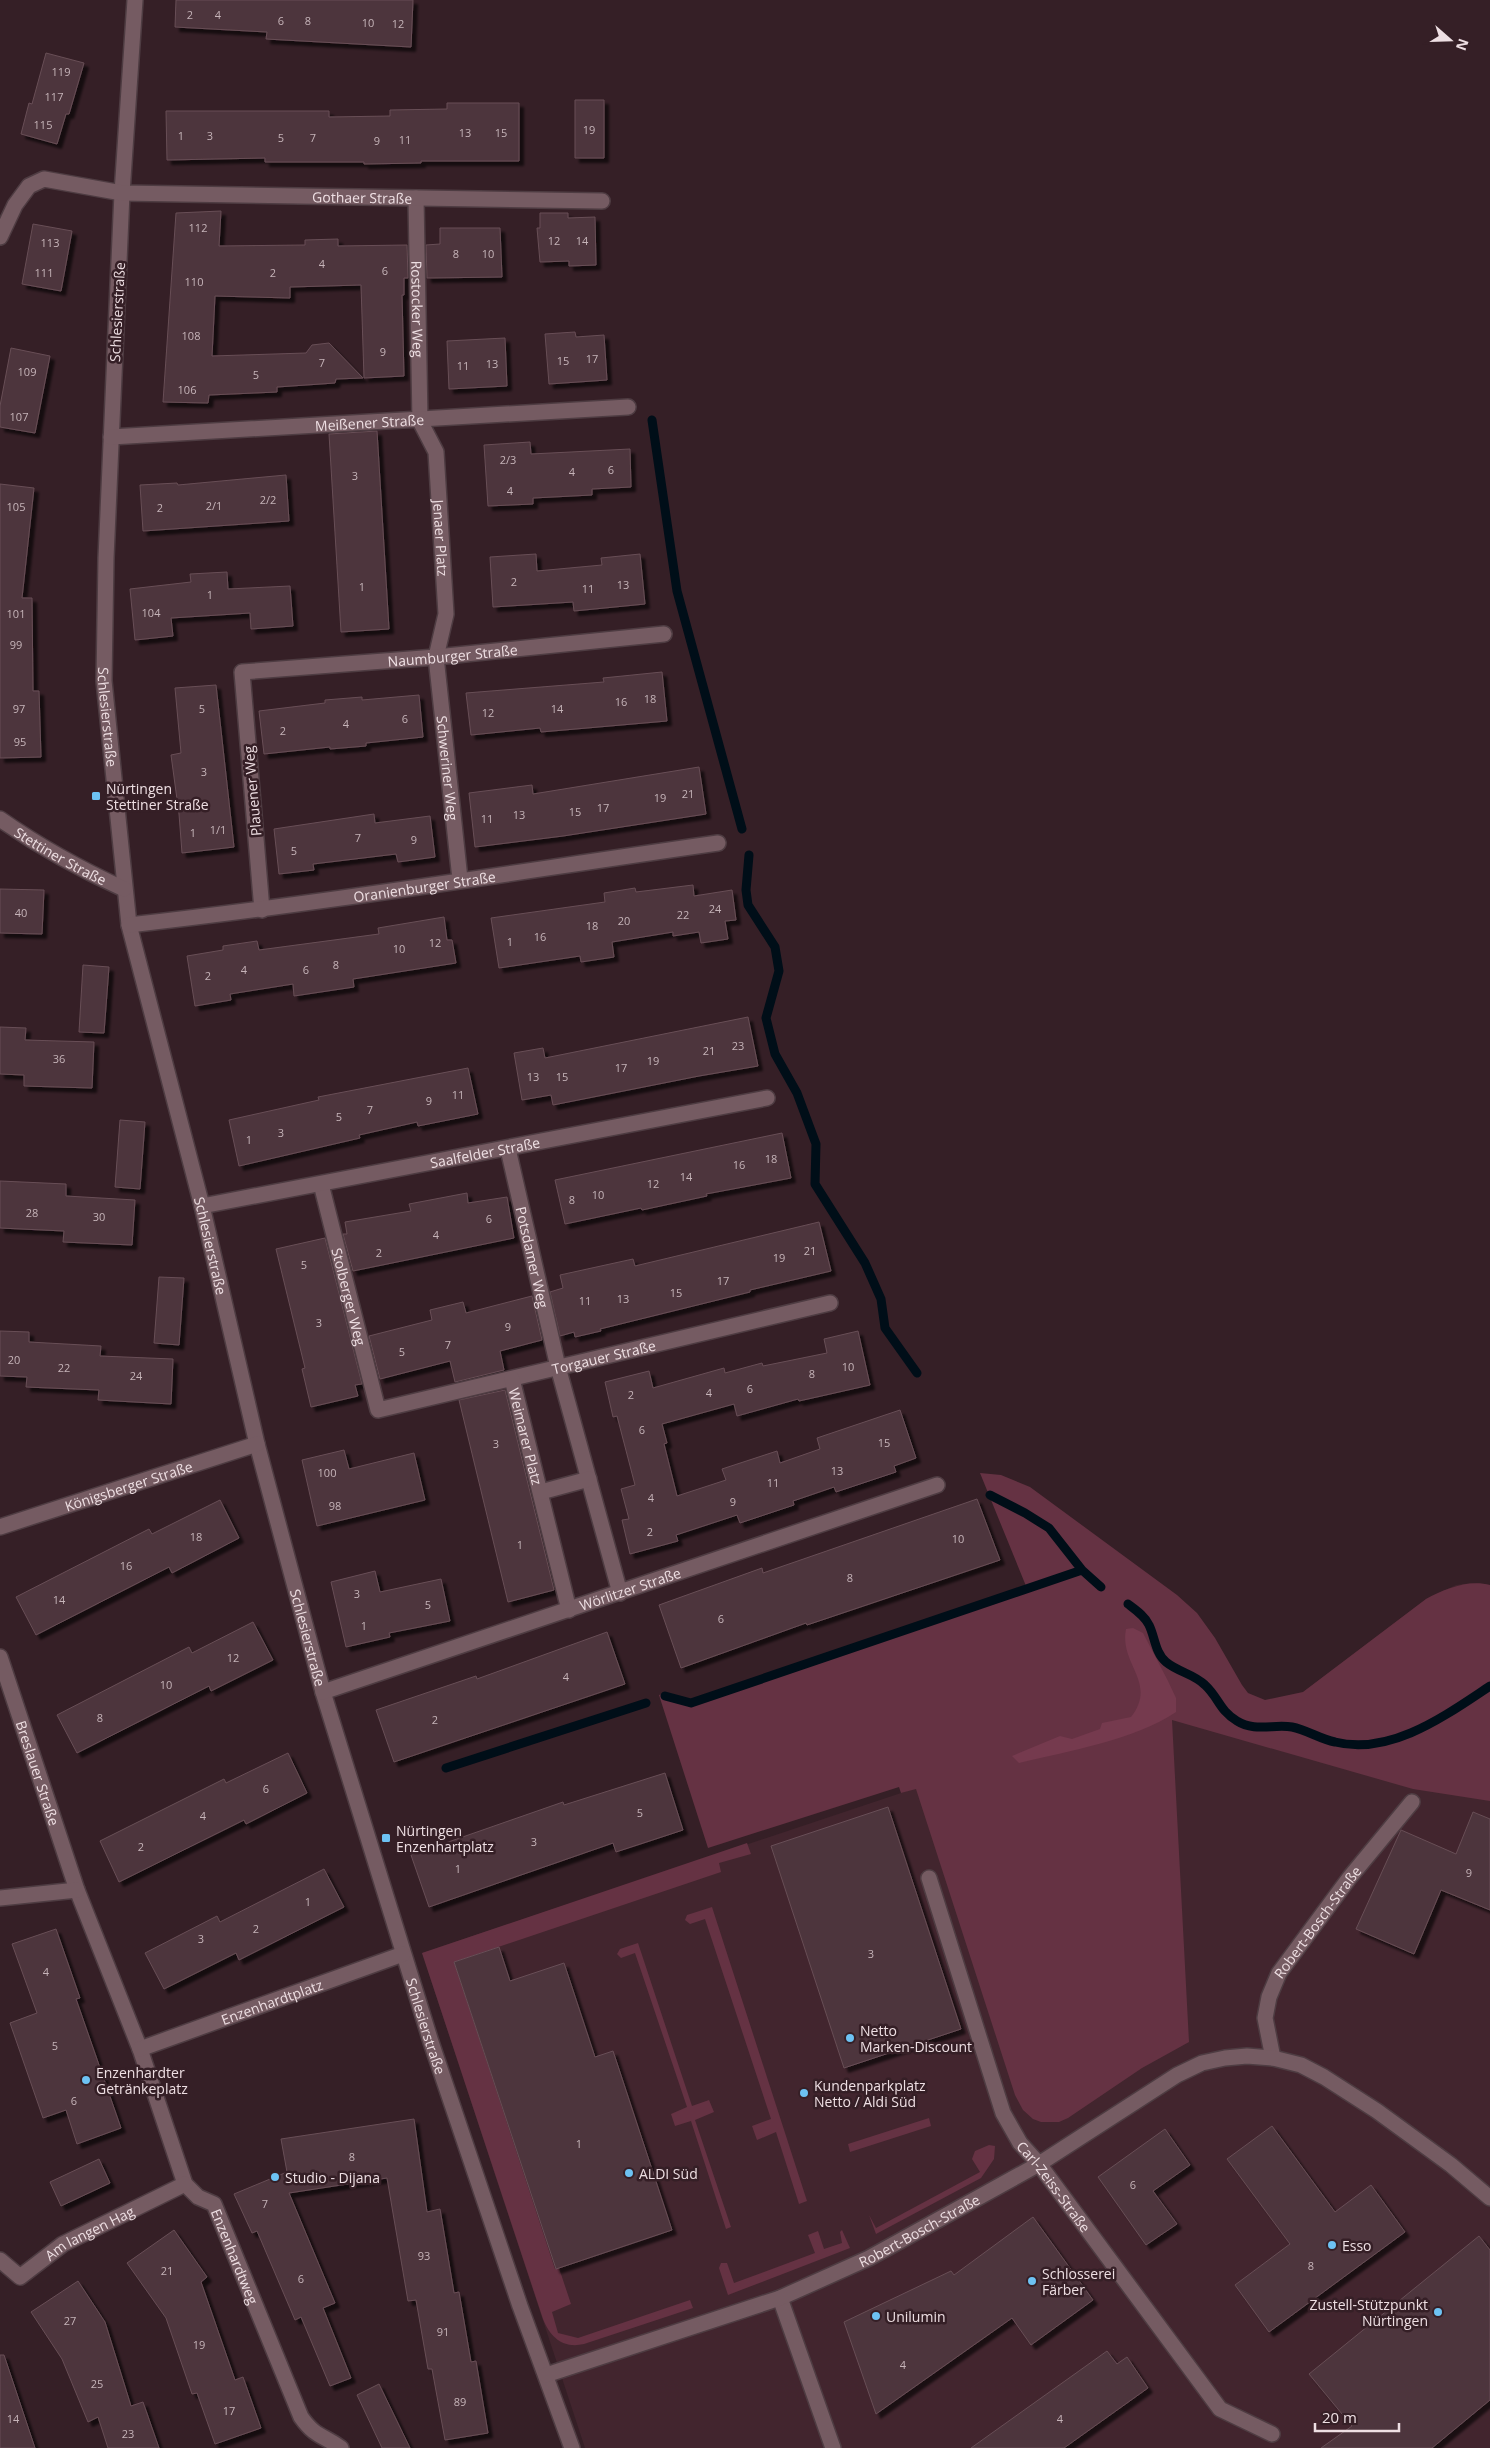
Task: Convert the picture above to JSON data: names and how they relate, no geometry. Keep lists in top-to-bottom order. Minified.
{"streets":{"street":["Gothaer Straße","Rostocker Weg","Schlesierstraße","Meißener Straße","Jenaer Platz","Naumburger Straße","Schweriner Weg","Plauener Weg","Stettiner Straße","Oranienburger Straße","Saalfelder Straße","Potsdamer Weg","Stolberger Weg","Torgauer Straße","Weimarer Platz","Königsberger Straße","Wörlitzer Straße","Breslauer Straße","Robert-Bosch-Straße","Enzenhardtplatz","Carl-Zeiss-Straße","Am langen Hag","Enzenhardtweg"]},"crossings":[["Gothaer Straße","Rostocker Weg"],["Gothaer Straße","Schlesierstraße"],["Rostocker Weg","Meißener Straße"],["Rostocker Weg","Jenaer Platz"],["Schlesierstraße","Meißener Straße"],["Schlesierstraße","Stettiner Straße"],["Schlesierstraße","Oranienburger Straße"],["Schlesierstraße","Saalfelder Straße"],["Schlesierstraße","Königsberger Straße"],["Schlesierstraße","Wörlitzer Straße"],["Schlesierstraße","Robert-Bosch-Straße"],["Schlesierstraße","Enzenhardtplatz"],["Meißener Straße","Jenaer Platz"],["Jenaer Platz","Naumburger Straße"],["Jenaer Platz","Schweriner Weg"],["Naumburger Straße","Schweriner Weg"],["Naumburger Straße","Plauener Weg"],["Schweriner Weg","Oranienburger Straße"],["Plauener Weg","Oranienburger Straße"],["Saalfelder Straße","Potsdamer Weg"],["Saalfelder Straße","Stolberger Weg"],["Potsdamer Weg","Torgauer Straße"],["Stolberger Weg","Torgauer Straße"],["Torgauer Straße","Weimarer Platz"],["Weimarer Platz","Wörlitzer Straße"],["Robert-Bosch-Straße","Carl-Zeiss-Straße"],["Am langen Hag","Enzenhardtweg"]],"places":{"transit":["Nürtingen Stettiner Straße","Nürtingen Enzenhartplatz"],"other":["Netto Marken-Discount","Enzenhardter Getränkeplatz","Kundenparkplatz Netto / Aldi Süd","ALDI Süd","Studio - Dijana","Esso","Schlosserei Färber","Zustell-Stützpunkt Nürtingen","Unilumin"]},"house_numbers":["2","4","6","8","10","12","119","117","115","19","13","15","1","3","5","7","11","9","112","12","14","113","8","10","4","6","111","2","110","108","9","17","15","7","13","11","109","5","106","107","2/3","6","4","3","4","2/2","2/1","105","2","2","13","1","11","1","104","101","99","18","16","97","5","14","12","6","4","2","95","3","21","19","17","15","13","11","1/1","1","7","9","5","24","40","22","20","18","16","1","12","10","8","4","6","2","23","21","36","19","17","13","15","11","9","7","5","3","1","18","16","14","12","10","8","28","30","6","4","21","2","19","5","17","15","13","11","3","9","7","5","20","10","22","8","24","6","4","2","6","15","3","13","100","11","4","9","98","2","18","10","1","16","8","3","14","5","6","1","12","4","10","8","2","6","5","4","3","2","1","9","1","2","3","3","4","5","6","1","8","6","7","93","8","21","6","27","91","19","4","25","89","17","14","4","23"],"scale_bar":"20 m","north":"right"}
